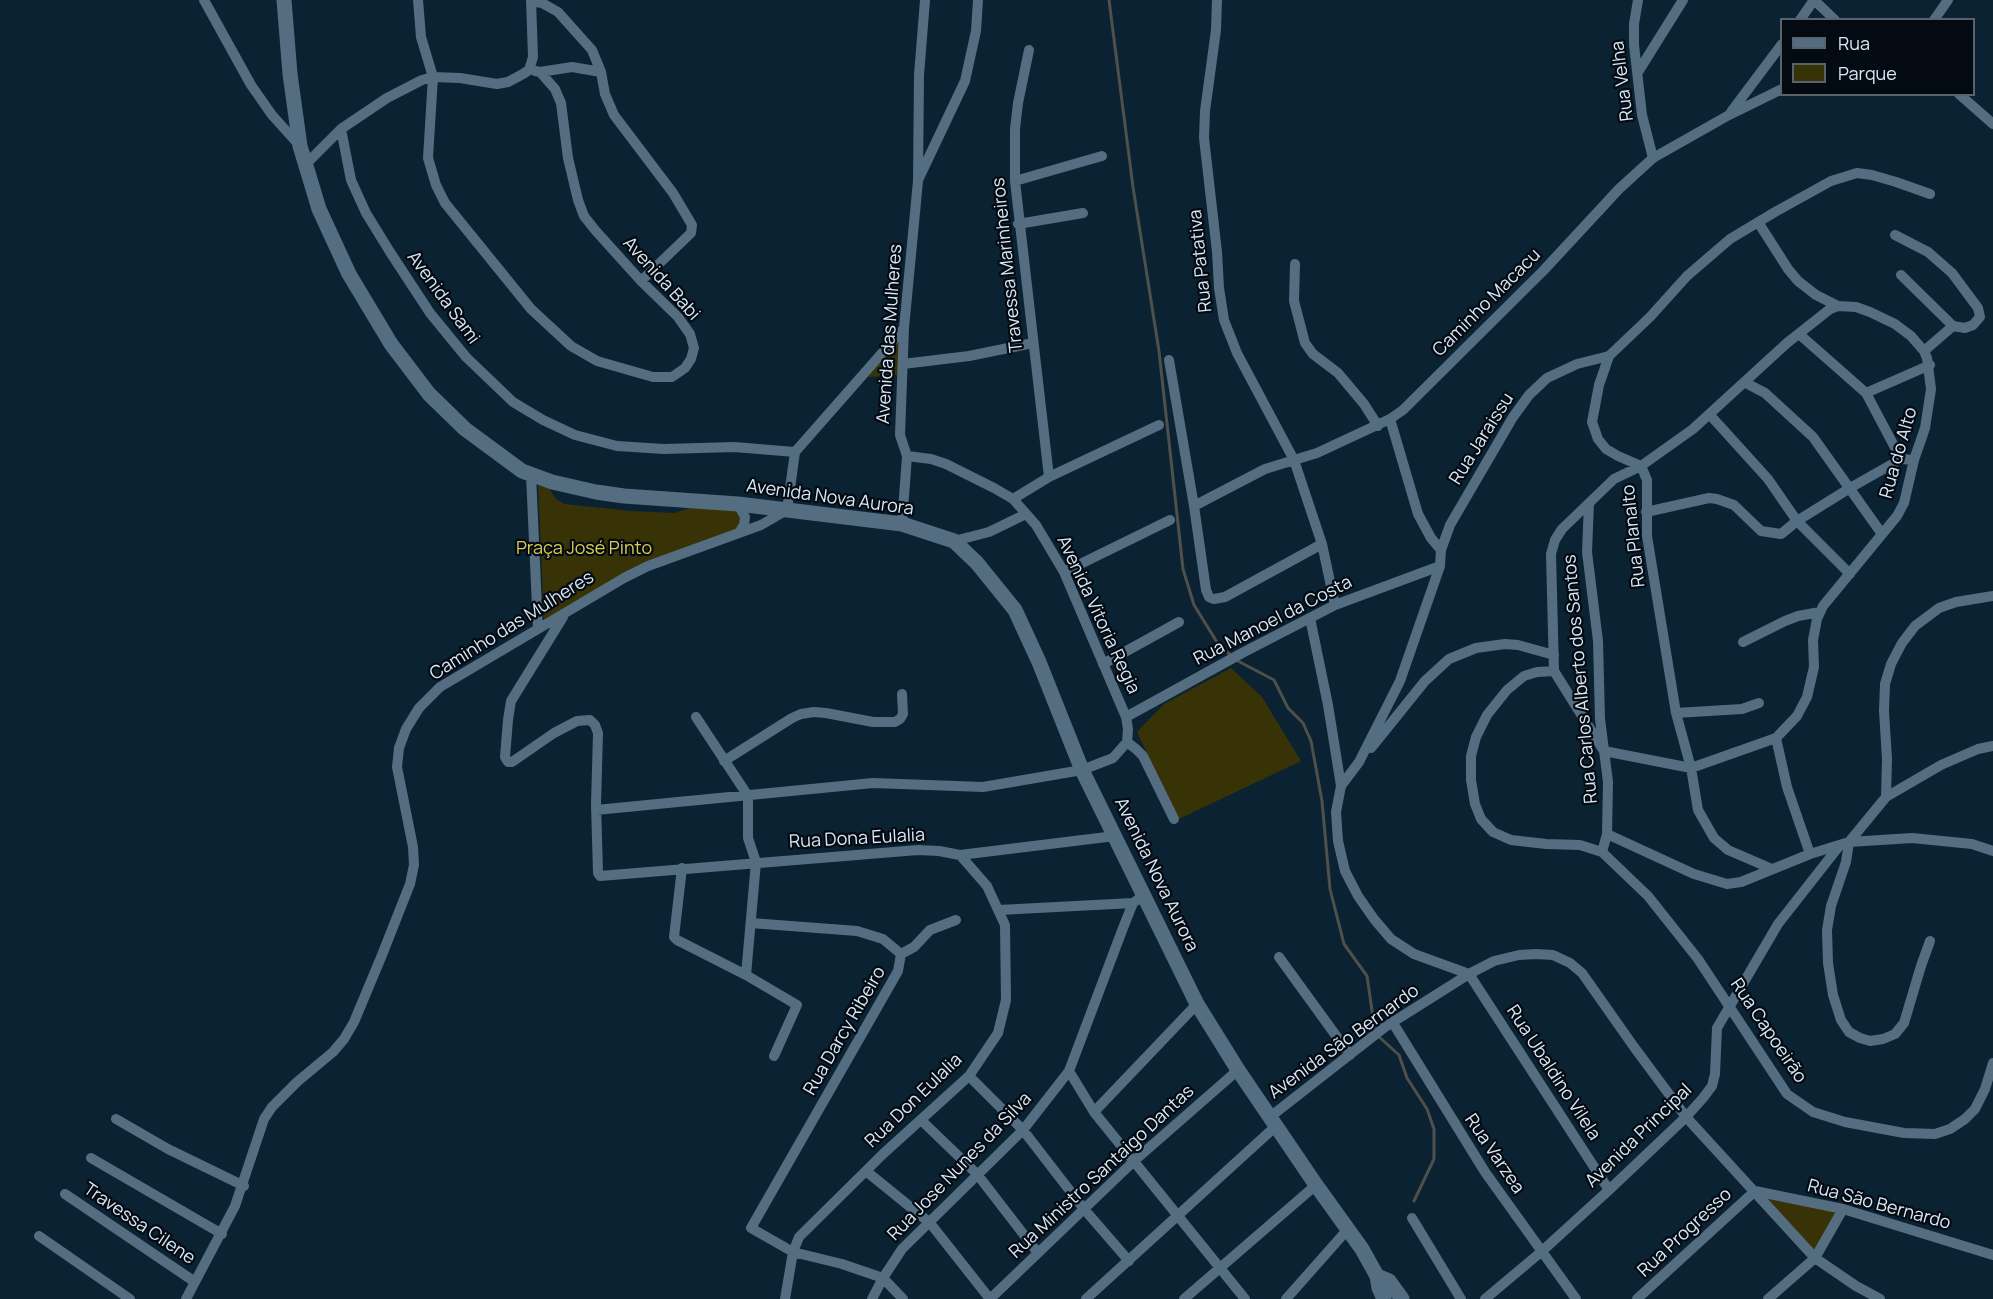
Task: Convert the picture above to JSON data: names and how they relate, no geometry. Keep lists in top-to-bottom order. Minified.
{"streets":{"street":["Rua Velha","Rua Patativa","Travessa Marinheiros","Avenida Babi","Avenida Sami","Caminho Macacu","Avenida das Mulheres","Rua Jaraissu","Rua do Alto","Avenida Nova Aurora","Rua Planalto","Avenida Vitoria Regia","Rua Manoel da Costa","Caminho das Mulheres","Rua Carlos Alberto dos Santos","Rua Dona Eulalia","Rua Darcy Ribeiro","Rua Capoeirão","Avenida São Bernardo","Rua Ubaldino Vilela","Rua Don Eulalia","Avenida Principal","Rua Varzea","Rua Jose Nunes da Silva","Rua Ministro Santaigo Dantas","Rua São Bernardo","Travessa Cilene","Rua Progresso"]},"crossings":[["Rua Velha","Caminho Macacu"],["Rua Patativa","Caminho Macacu"],["Rua Patativa","Rua Manoel da Costa"],["Avenida das Mulheres","Avenida Nova Aurora"],["Avenida das Mulheres","Avenida Vitoria Regia"],["Rua Jaraissu","Rua Planalto"],["Rua Jaraissu","Rua Manoel da Costa"],["Rua do Alto","Rua Planalto"],["Avenida Nova Aurora","Caminho das Mulheres"],["Avenida Nova Aurora","Rua Dona Eulalia"],["Avenida Nova Aurora","Avenida São Bernardo"],["Avenida Nova Aurora","Rua Jose Nunes da Silva"],["Avenida Nova Aurora","Rua Ministro Santaigo Dantas"],["Avenida Vitoria Regia","Rua Manoel da Costa"],["Rua Manoel da Costa","Avenida São Bernardo"],["Caminho das Mulheres","Travessa Cilene"],["Rua Carlos Alberto dos Santos","Rua Capoeirão"],["Rua Dona Eulalia","Rua Don Eulalia"],["Rua Darcy Ribeiro","Rua Don Eulalia"],["Rua Capoeirão","Avenida Principal"],["Avenida São Bernardo","Rua Ubaldino Vilela"],["Avenida São Bernardo","Avenida Principal"],["Avenida São Bernardo","Rua Varzea"],["Avenida São Bernardo","Rua São Bernardo"],["Avenida São Bernardo","Rua Progresso"],["Rua Ubaldino Vilela","Avenida Principal"],["Avenida Principal","Rua Varzea"],["Rua São Bernardo","Rua Progresso"]],"parks":["Praça José Pinto"],"legend":["Rua","Parque"]}
